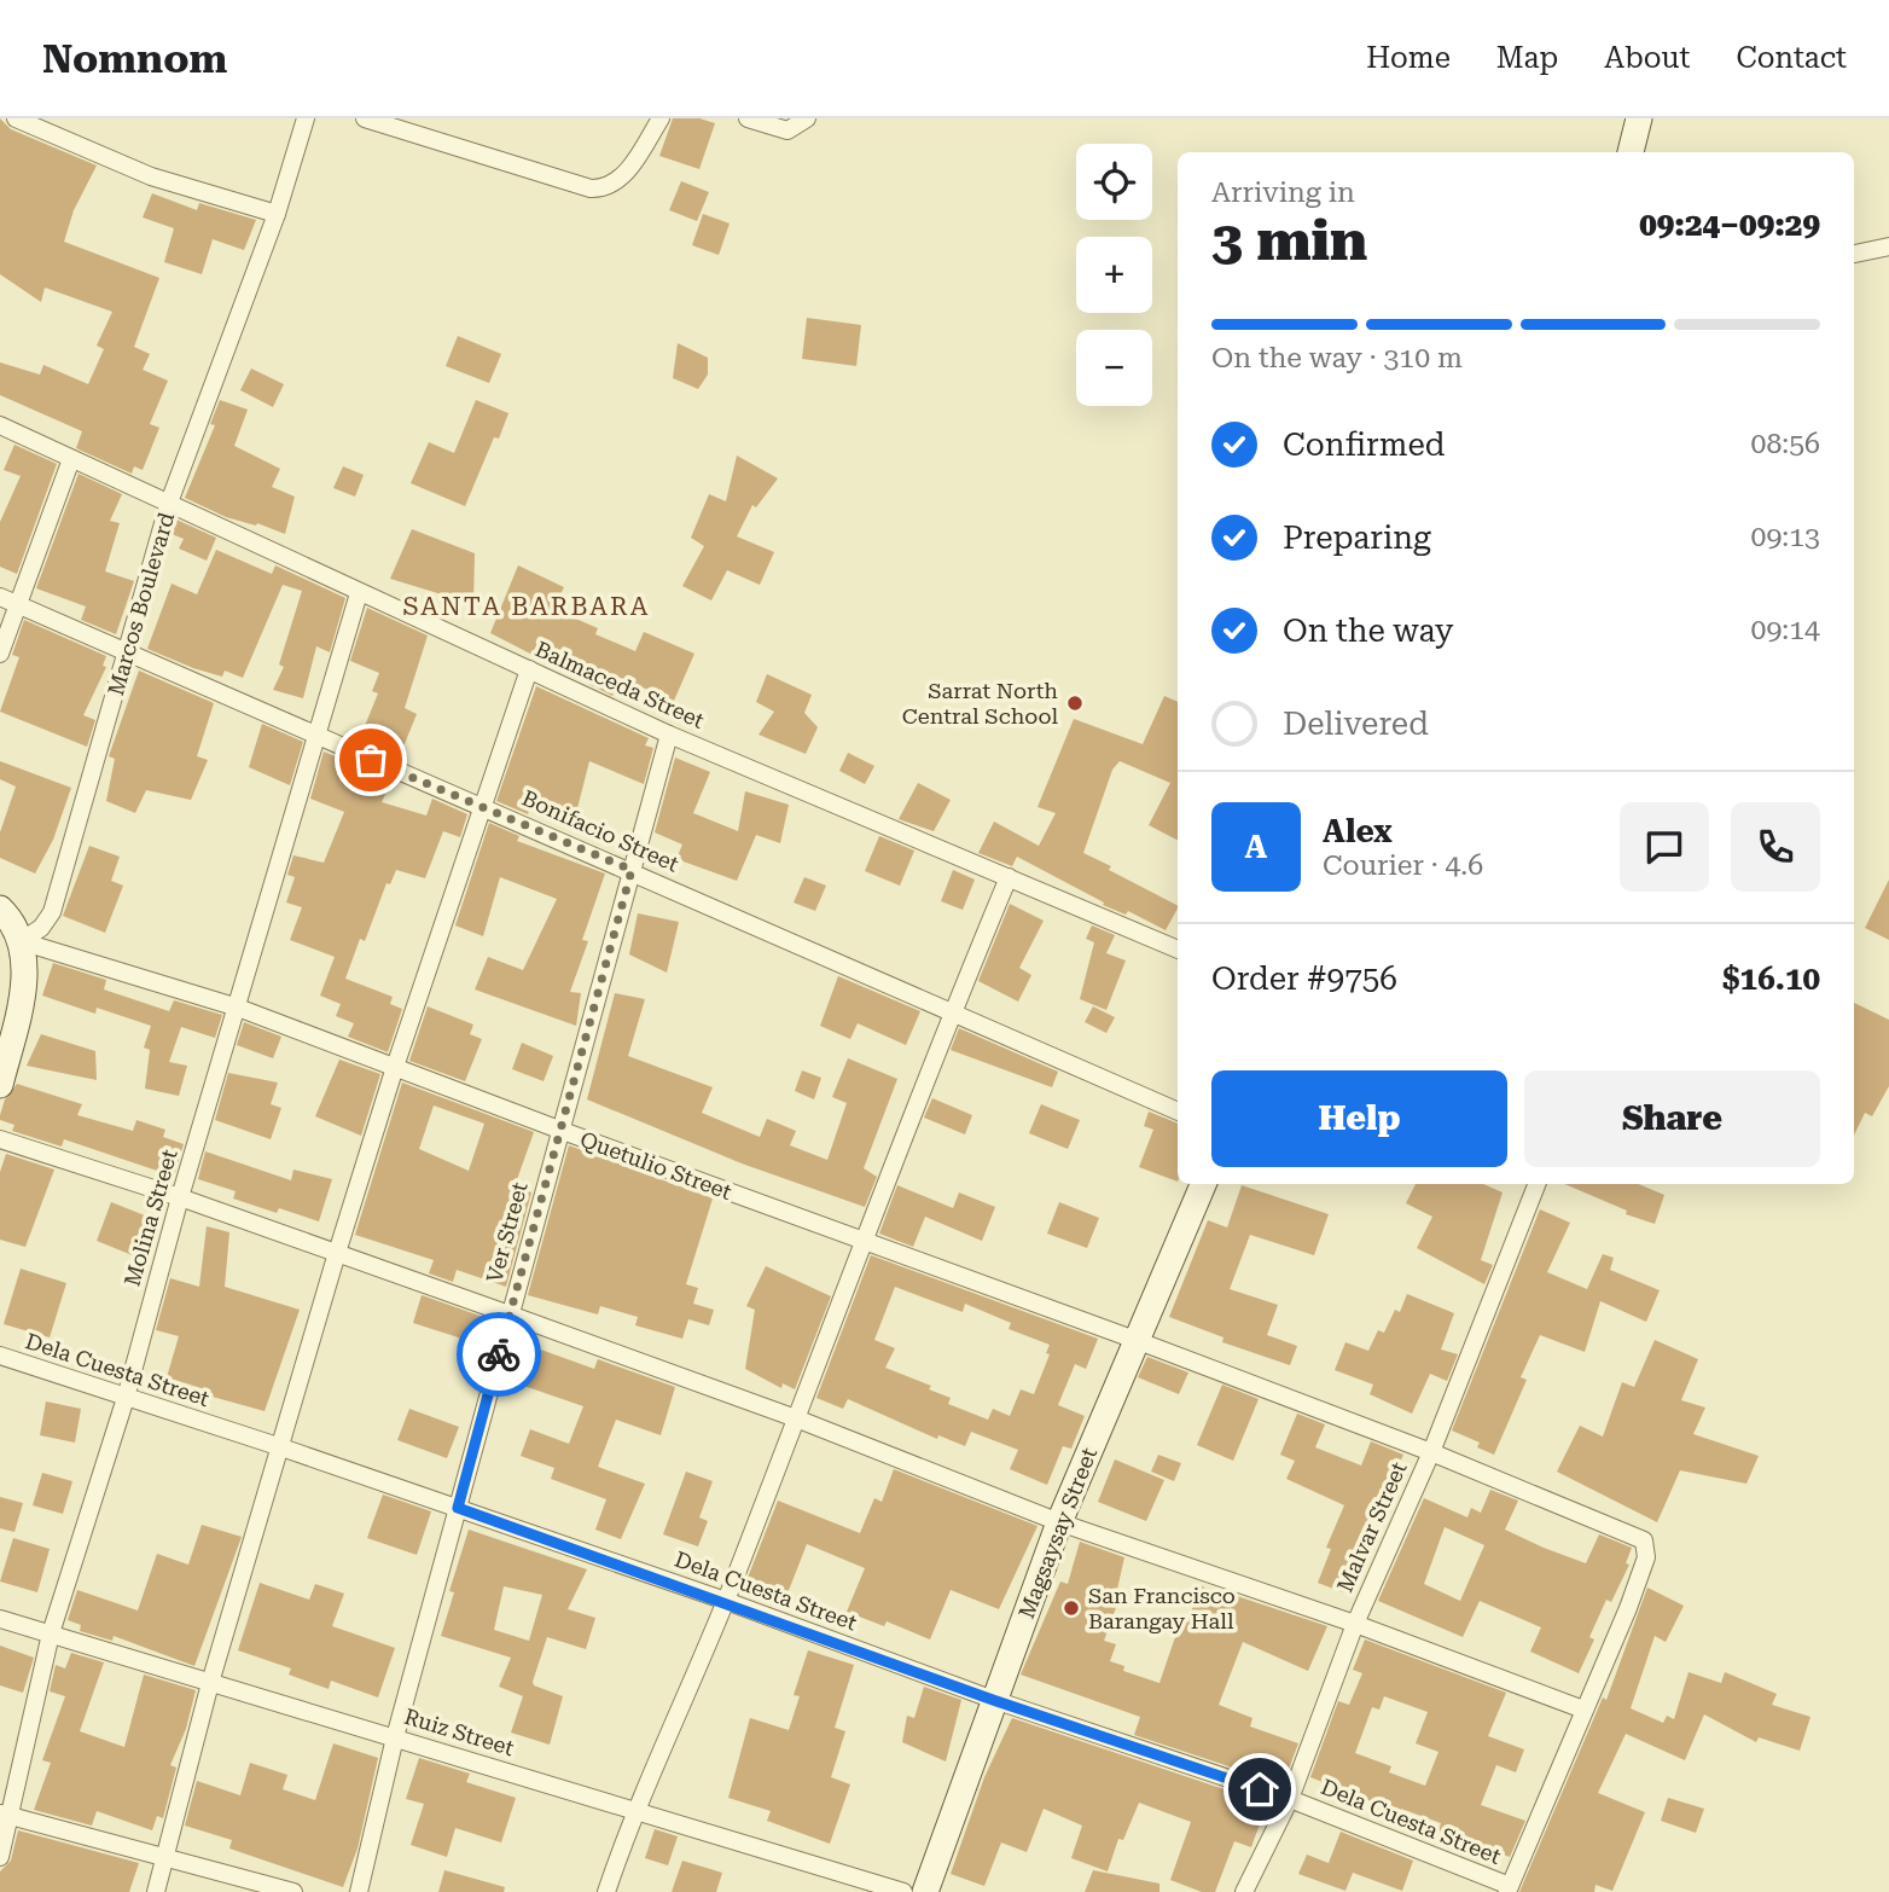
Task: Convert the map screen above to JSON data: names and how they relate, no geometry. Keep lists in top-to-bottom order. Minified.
{"streets":{"main road":["Magsaysay Street"],"street":["Marcos Boulevard","Balmaceda Street","Bonifacio Street","Quetulio Street","Molina Street","Ver Street","Dela Cuesta Street","Malvar Street","Ruiz Street"]},"crossings":[["Marcos Boulevard","Balmaceda Street"],["Marcos Boulevard","Bonifacio Street"],["Marcos Boulevard","Quetulio Street"],["Balmaceda Street","Molina Street"],["Balmaceda Street","Ver Street"],["Bonifacio Street","Molina Street"],["Bonifacio Street","Ver Street"],["Quetulio Street","Molina Street"],["Quetulio Street","Ver Street"],["Quetulio Street","Malvar Street"],["Quetulio Street","Magsaysay Street"],["Molina Street","Dela Cuesta Street"],["Molina Street","Ruiz Street"],["Ver Street","Dela Cuesta Street"],["Ver Street","Ruiz Street"],["Dela Cuesta Street","Malvar Street"],["Dela Cuesta Street","Magsaysay Street"]],"districts":["SANTA BARBARA"],"places":["Sarrat North Central School","San Francisco Barangay Hall"],"page":{"header":"Nomnom","nav":["Home","Map","About","Contact"],"map_buttons":["+","−"],"heading":["3 min","Arriving in","09:24–09:29"],"panel":["Alex","Courier · 4.6","Order #9756","$16.10"],"bar":"On the way · 310 m","list":[["Confirmed","08:56"],["Preparing","09:13"],["On the way","09:14"],"Delivered"],"round":"A","buttons":["Help","Share"]}}
